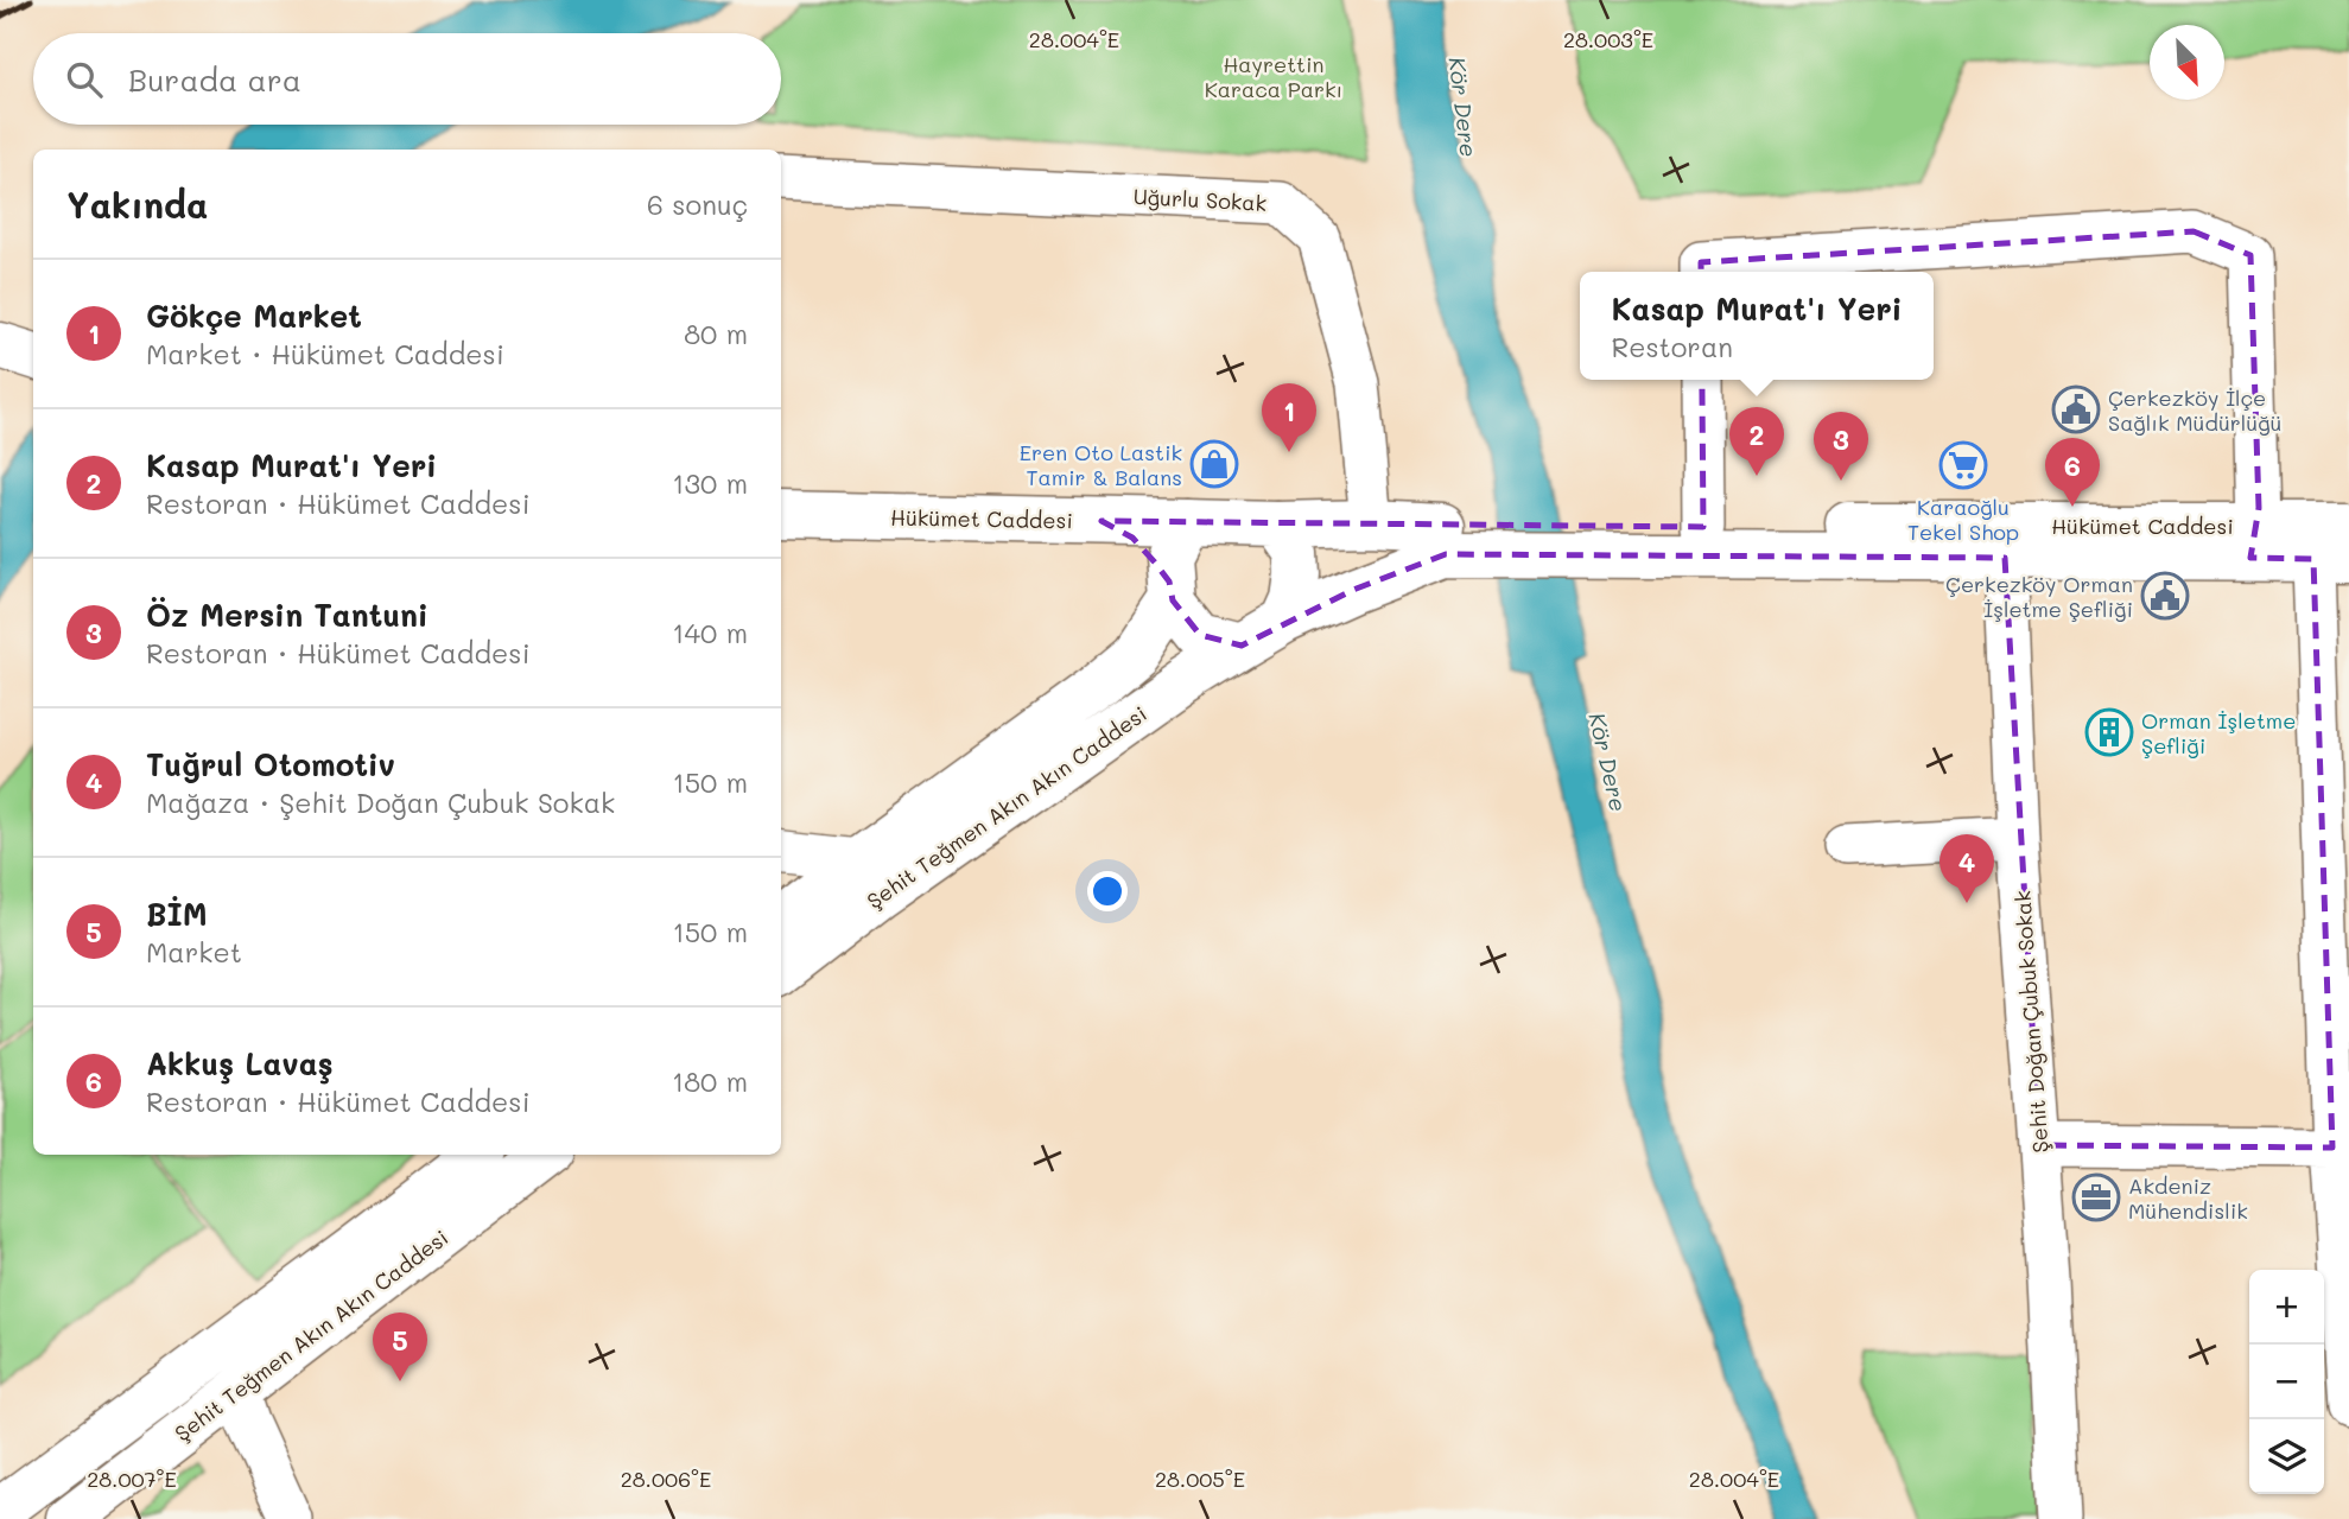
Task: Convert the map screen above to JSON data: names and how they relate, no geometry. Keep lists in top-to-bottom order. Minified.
{"streets":{"main road":["Hükümet Caddesi","Şehit Teğmen Akın Akın Caddesi"],"street":["Uğurlu Sokak","Şehit Doğan Çubuk Sokak"]},"crossings":[["Hükümet Caddesi","Şehit Teğmen Akın Akın Caddesi"],["Hükümet Caddesi","Şehit Doğan Çubuk Sokak"]],"water":["Kör Dere"],"parks":["Hayrettin Karaca Parkı"],"places":{"public building":["Çerkezköy İlçe Sağlık Müdürlüğü","Çerkezköy Orman İşletme Şefliği"],"shop":["Eren Oto Lastik Tamir & Balans"],"supermarket":["Karaoğlu Tekel Shop"],"building":["Orman İşletme Şefliği"],"office":["Akdeniz Mühendislik"]},"north":"bottom right","page":{"search":"Burada ara","heading":["Yakında","6 sonuç"],"list":[{"mark":"1","name":"Gökçe Market","note":"Market · Hükümet Caddesi","value":"80 m"},{"mark":"2","name":"Kasap Murat'ı Yeri","note":"Restoran · Hükümet Caddesi","value":"130 m"},{"mark":"3","name":"Öz Mersin Tantuni","note":"Restoran · Hükümet Caddesi","value":"140 m"},{"mark":"4","name":"Tuğrul Otomotiv","note":"Mağaza · Şehit Doğan Çubuk Sokak","value":"150 m"},{"mark":"5","name":"BİM","note":"Market","value":"150 m"},{"mark":"6","name":"Akkuş Lavaş","note":"Restoran · Hükümet Caddesi","value":"180 m"}],"popup":["Kasap Murat'ı Yeri","Restoran"],"pins":["1","2","3","6","4","5"],"map_buttons":["+","−"]},"coordinates":["28.004°E","28.003°E","28.007°E","28.006°E","28.005°E"]}
